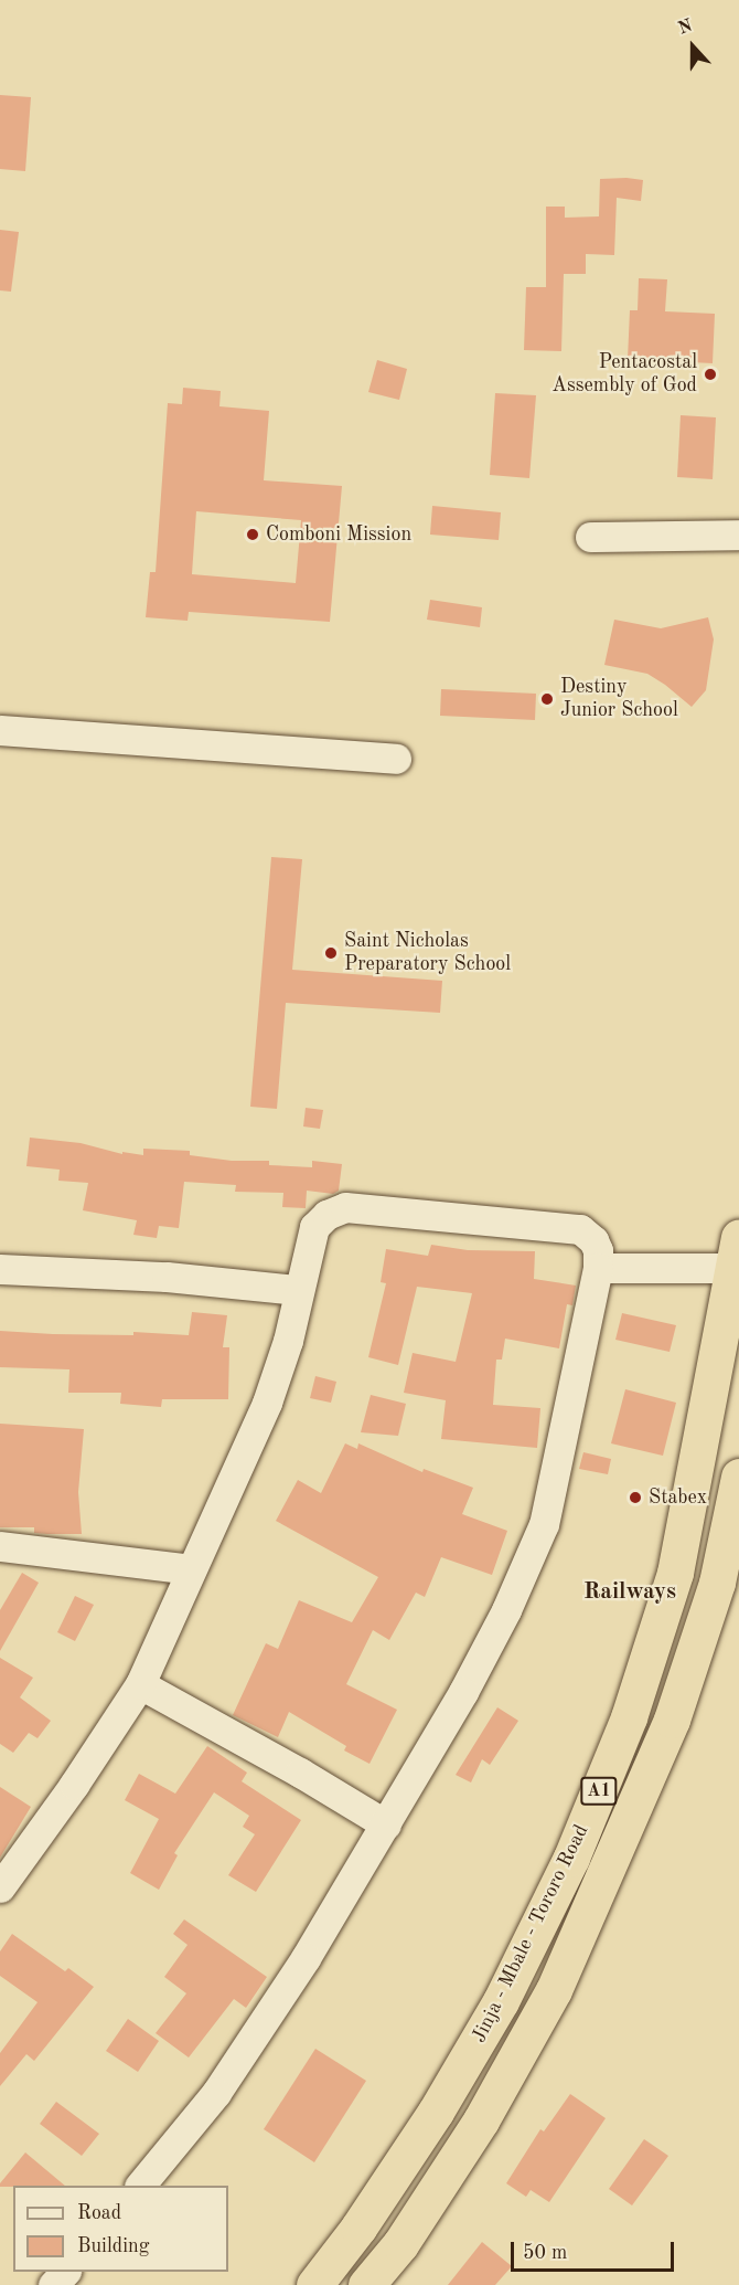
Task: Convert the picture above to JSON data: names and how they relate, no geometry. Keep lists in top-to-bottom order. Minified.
{"streets":{"highway":["A1","Jinja - Mbale - Tororo Road"]},"districts":["Railways"],"places":["Pentacostal Assembly of God","Comboni Mission","Destiny Junior School","Saint Nicholas Preparatory School","Stabex"],"legend":["Road","Building"],"scale_bar":"50 m","north":"top"}
